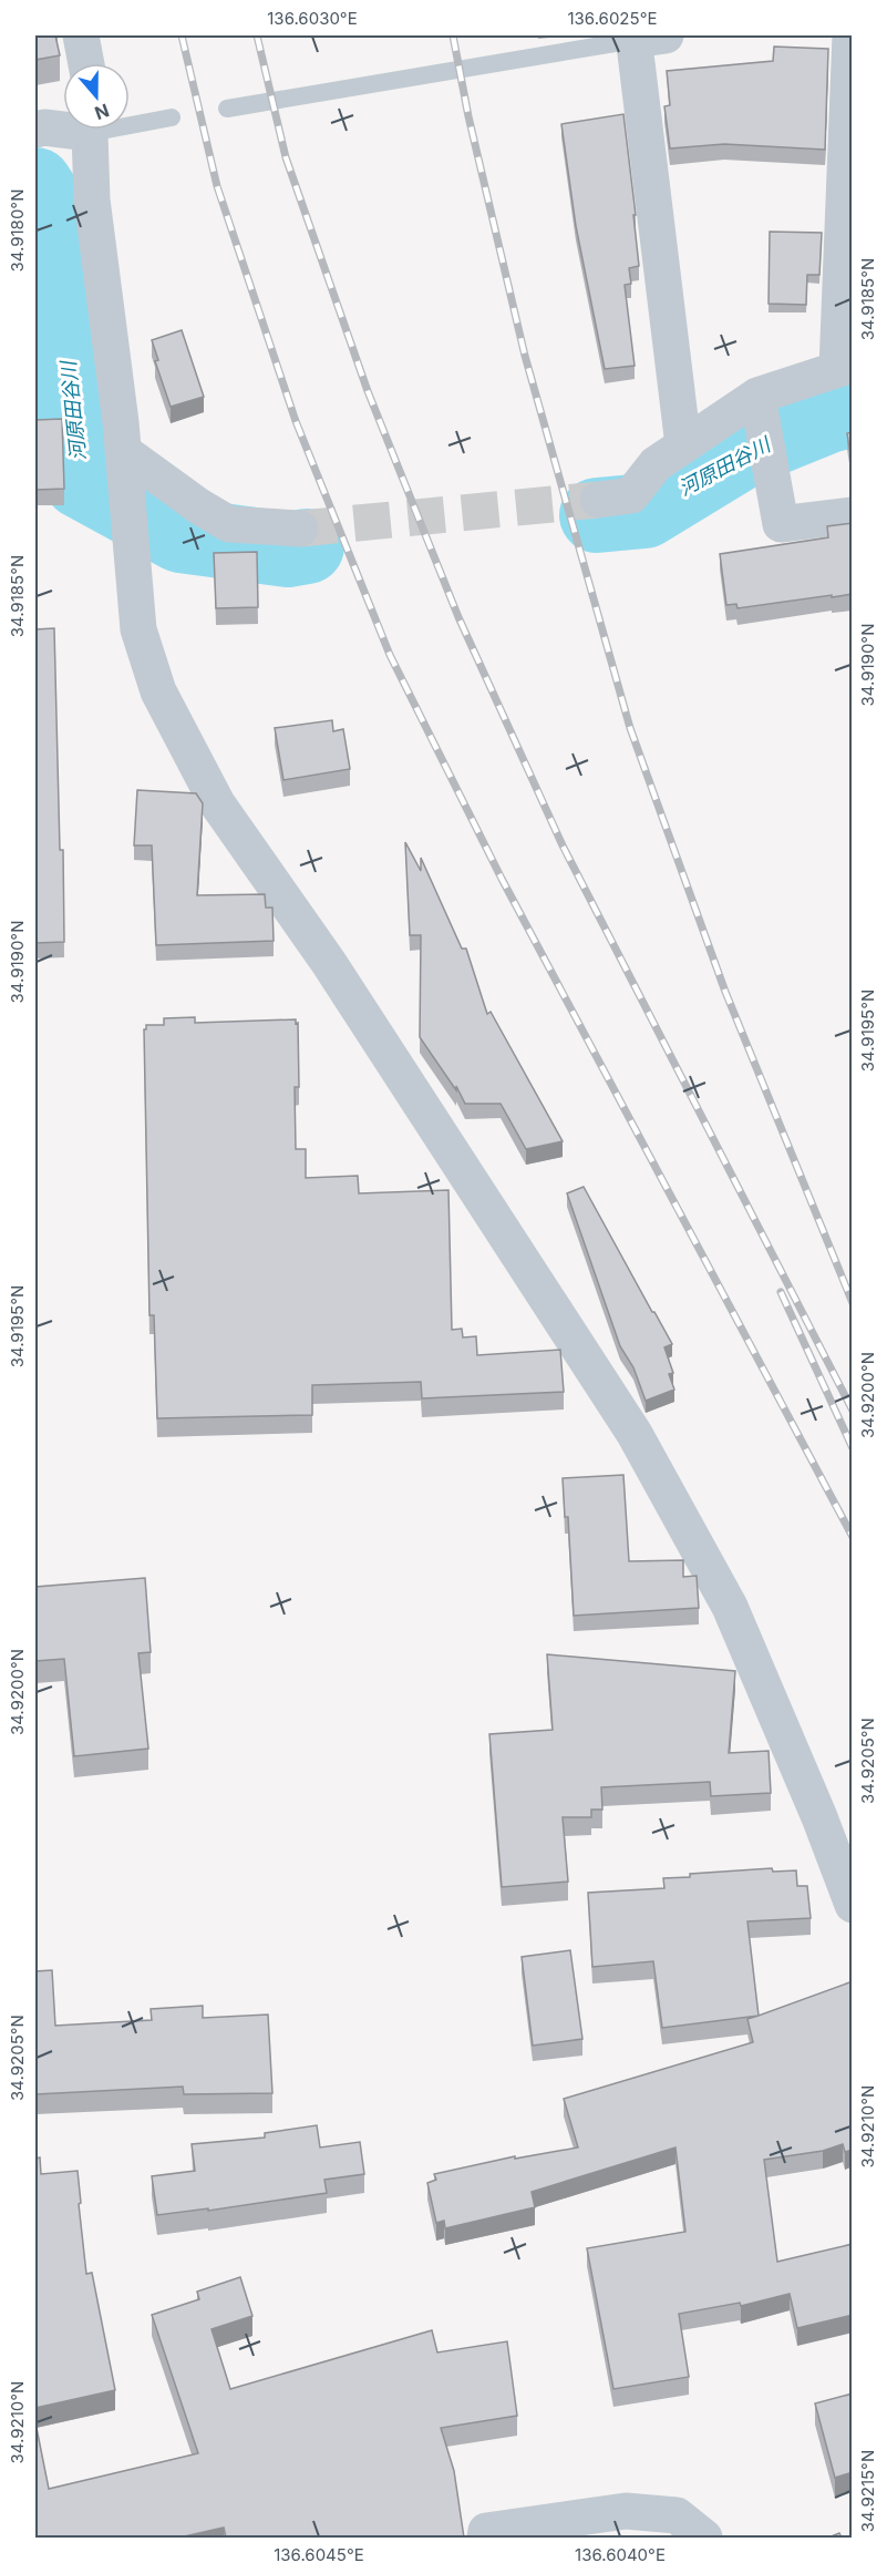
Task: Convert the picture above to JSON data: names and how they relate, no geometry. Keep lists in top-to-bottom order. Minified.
{"water":["河原田谷川"],"north":"bottom","coordinates":["136.6030°E","136.6025°E","34.9180°N","34.9185°N","34.9190°N","34.9195°N","34.9200°N","34.9205°N","34.9210°N","34.9215°N","136.6045°E","136.6040°E"]}
